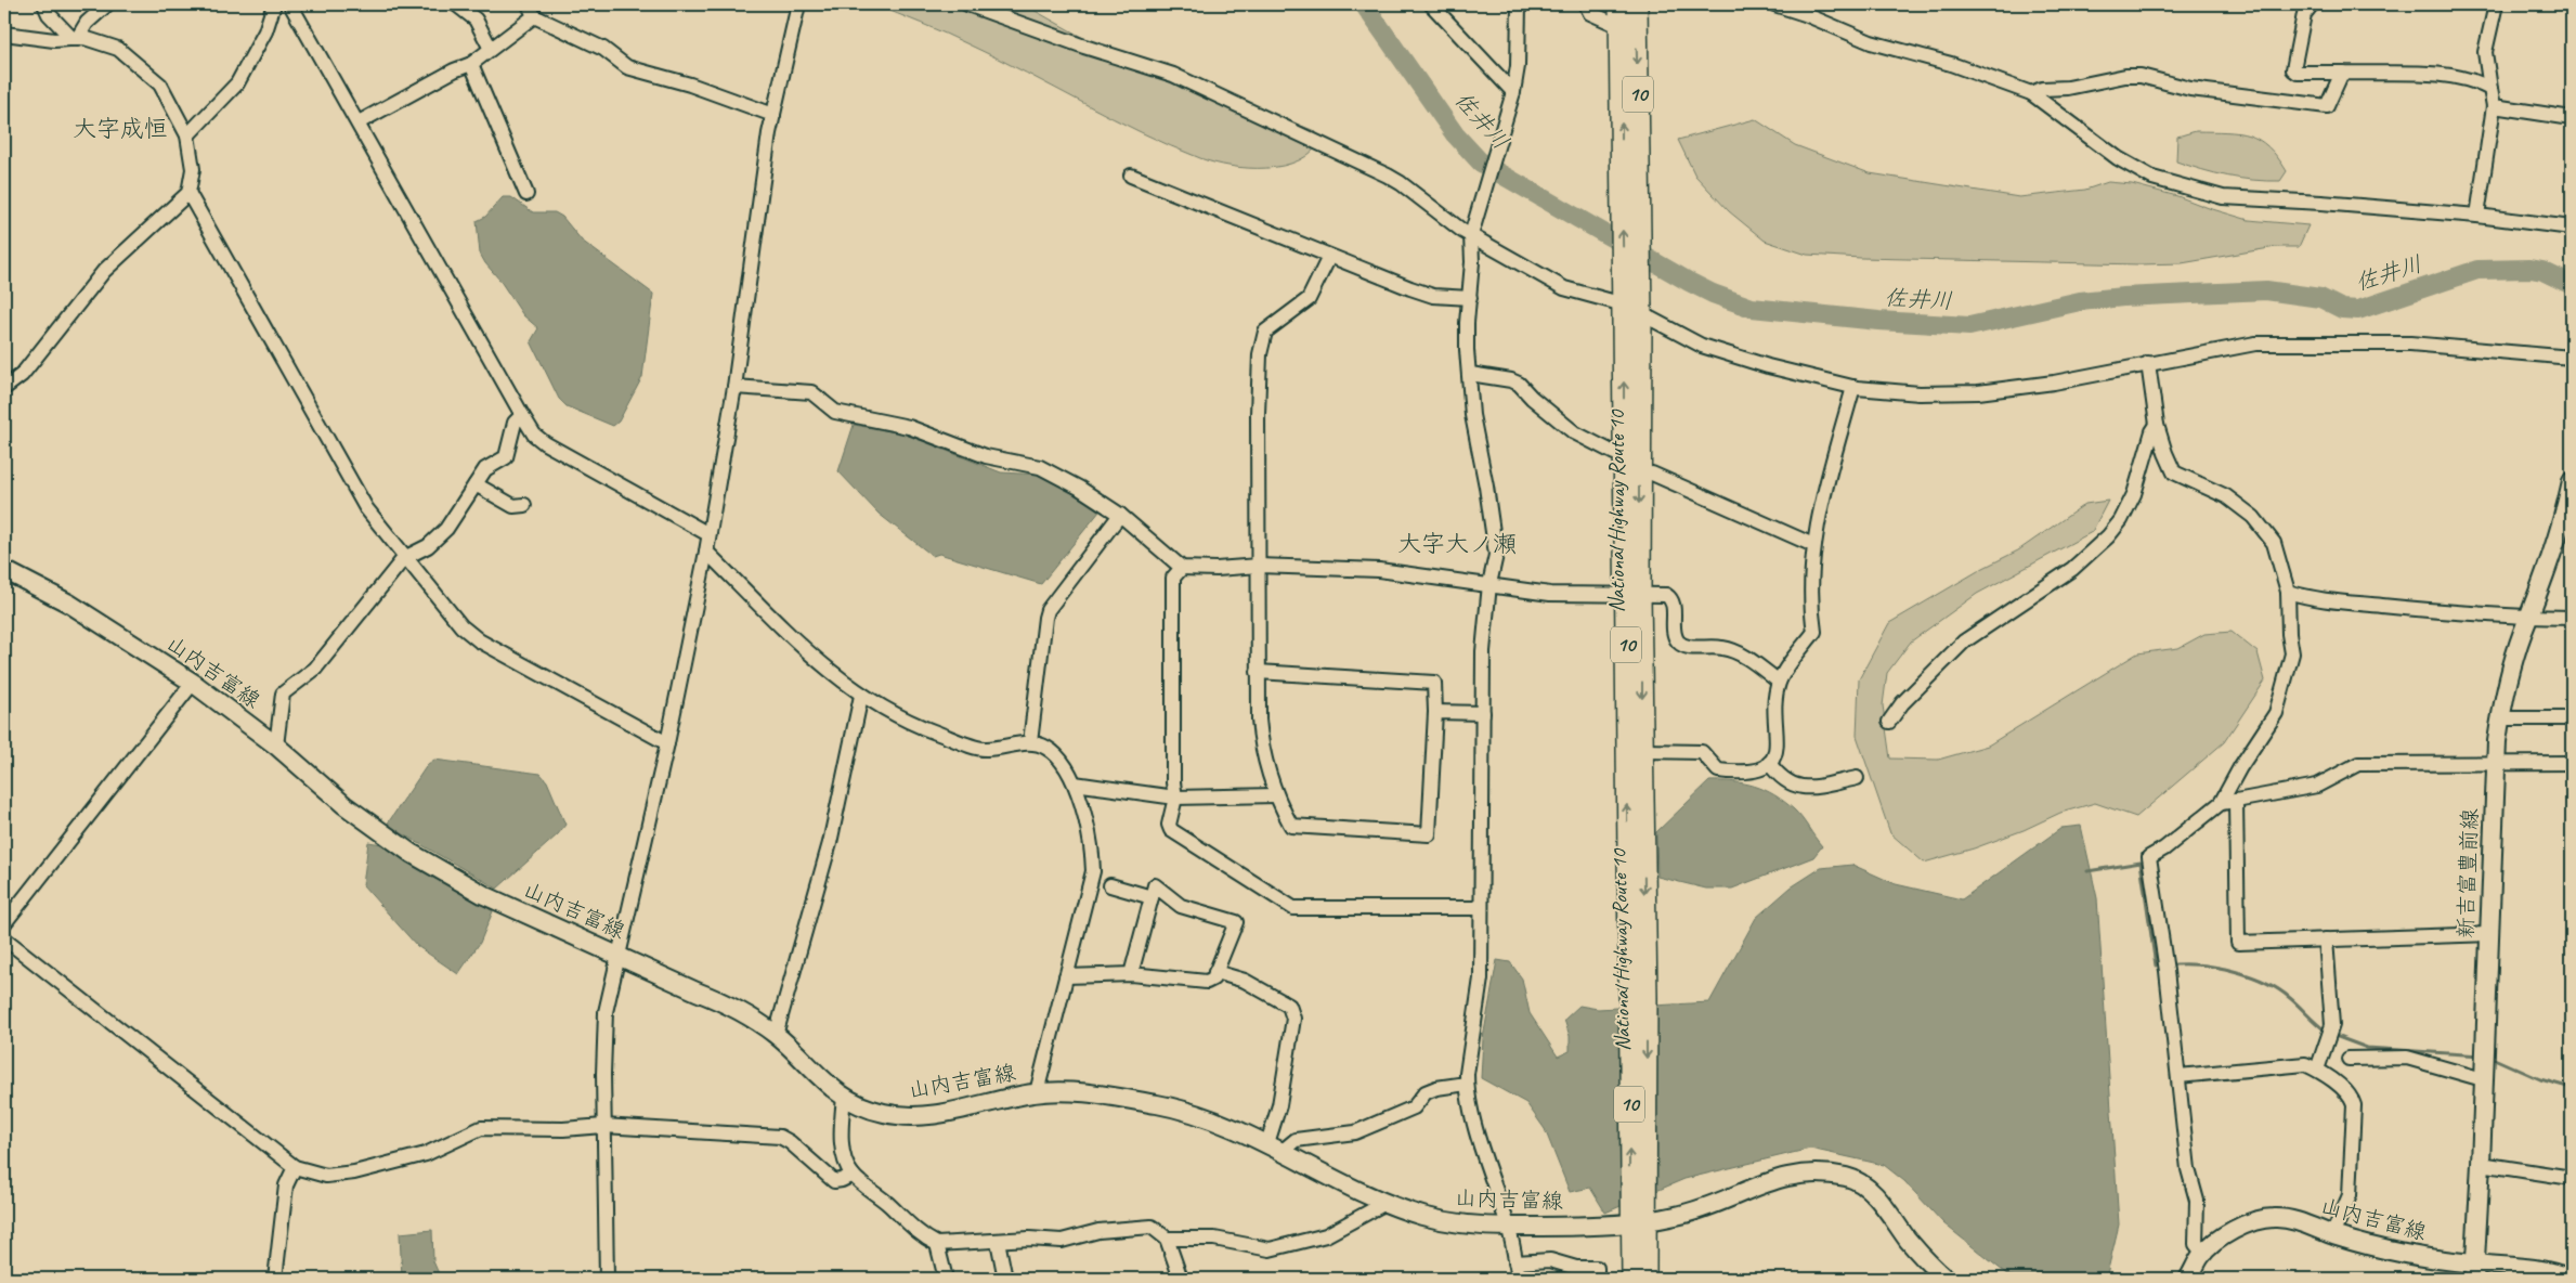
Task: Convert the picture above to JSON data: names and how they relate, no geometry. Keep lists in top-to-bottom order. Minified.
{"streets":{"highway":["10","National Highway Route 10"],"main road":["山内吉富線","新吉富豊前線"]},"crossings":[["National Highway Route 10","山内吉富線"],["山内吉富線","新吉富豊前線"]],"districts":["大字成恒","大字大ノ瀬"],"water":["佐井川"]}
